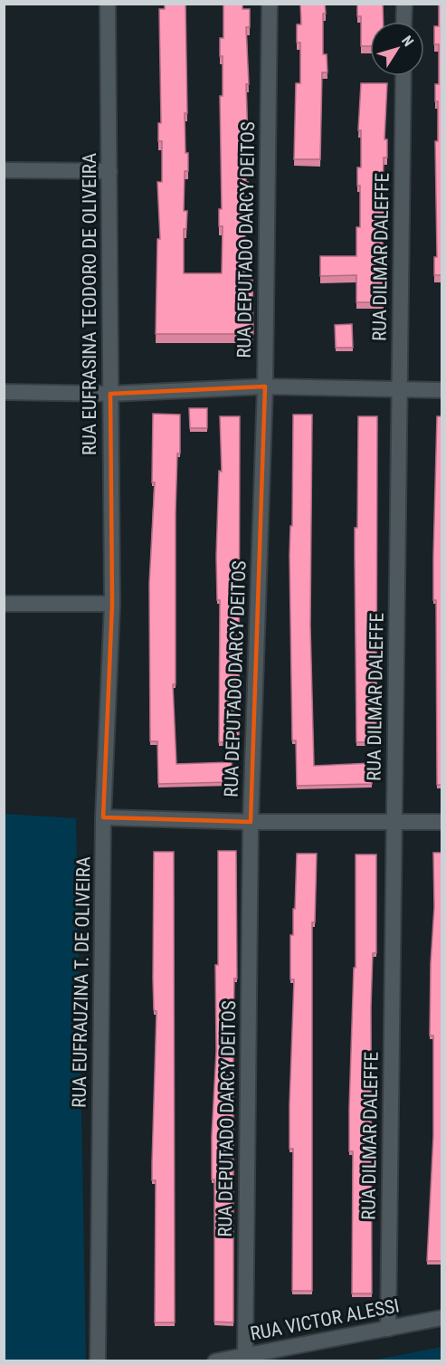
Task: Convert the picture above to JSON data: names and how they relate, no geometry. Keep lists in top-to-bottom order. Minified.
{"streets":{"street":["RUA DEPUTADO DARCY DEITOS","RUA DILMAR DALEFFE","RUA EUFRASINA TEODORO DE OLIVEIRA","RUA EUFRAUZINA T. DE OLIVEIRA","RUA VICTOR ALESSI"]},"crossings":[["RUA DEPUTADO DARCY DEITOS","RUA VICTOR ALESSI"],["RUA DILMAR DALEFFE","RUA VICTOR ALESSI"],["RUA EUFRASINA TEODORO DE OLIVEIRA","RUA EUFRAUZINA T. DE OLIVEIRA"]],"north":"top right"}
